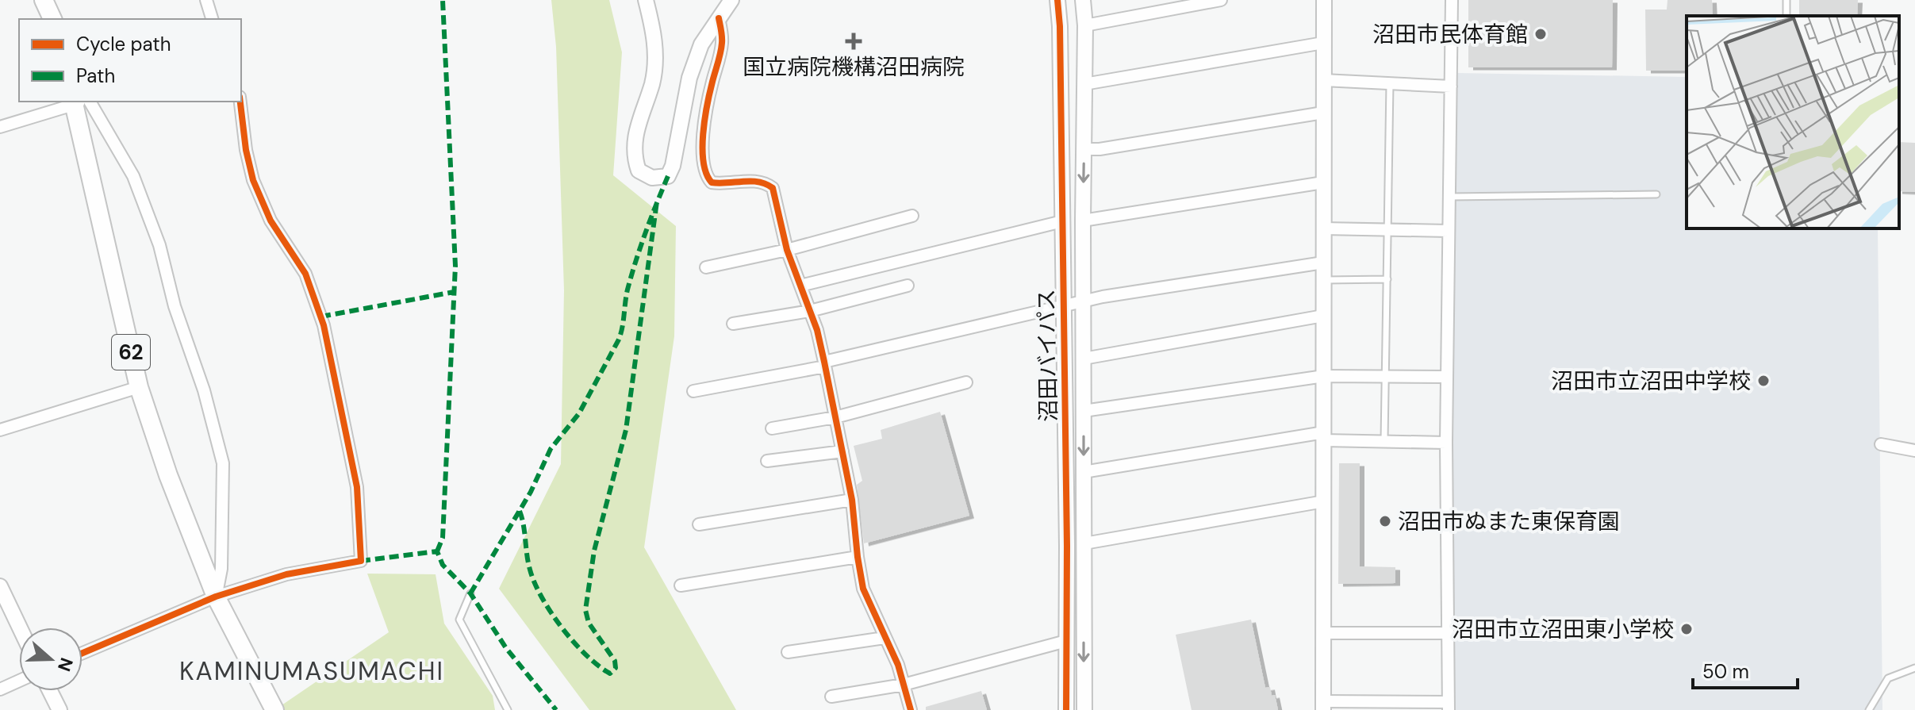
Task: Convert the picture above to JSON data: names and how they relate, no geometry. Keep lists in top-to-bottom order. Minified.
{"streets":{"main road":["62"],"street":["沼田バイパス"]},"districts":["KAMINUMASUMACHI"],"places":{"other":["沼田市民体育館","沼田市立沼田中学校","沼田市ぬまた東保育園","沼田市立沼田東小学校"],"health":["国立病院機構沼田病院"]},"legend":["Cycle path","Path"],"scale_bar":"50 m","north":"right"}
